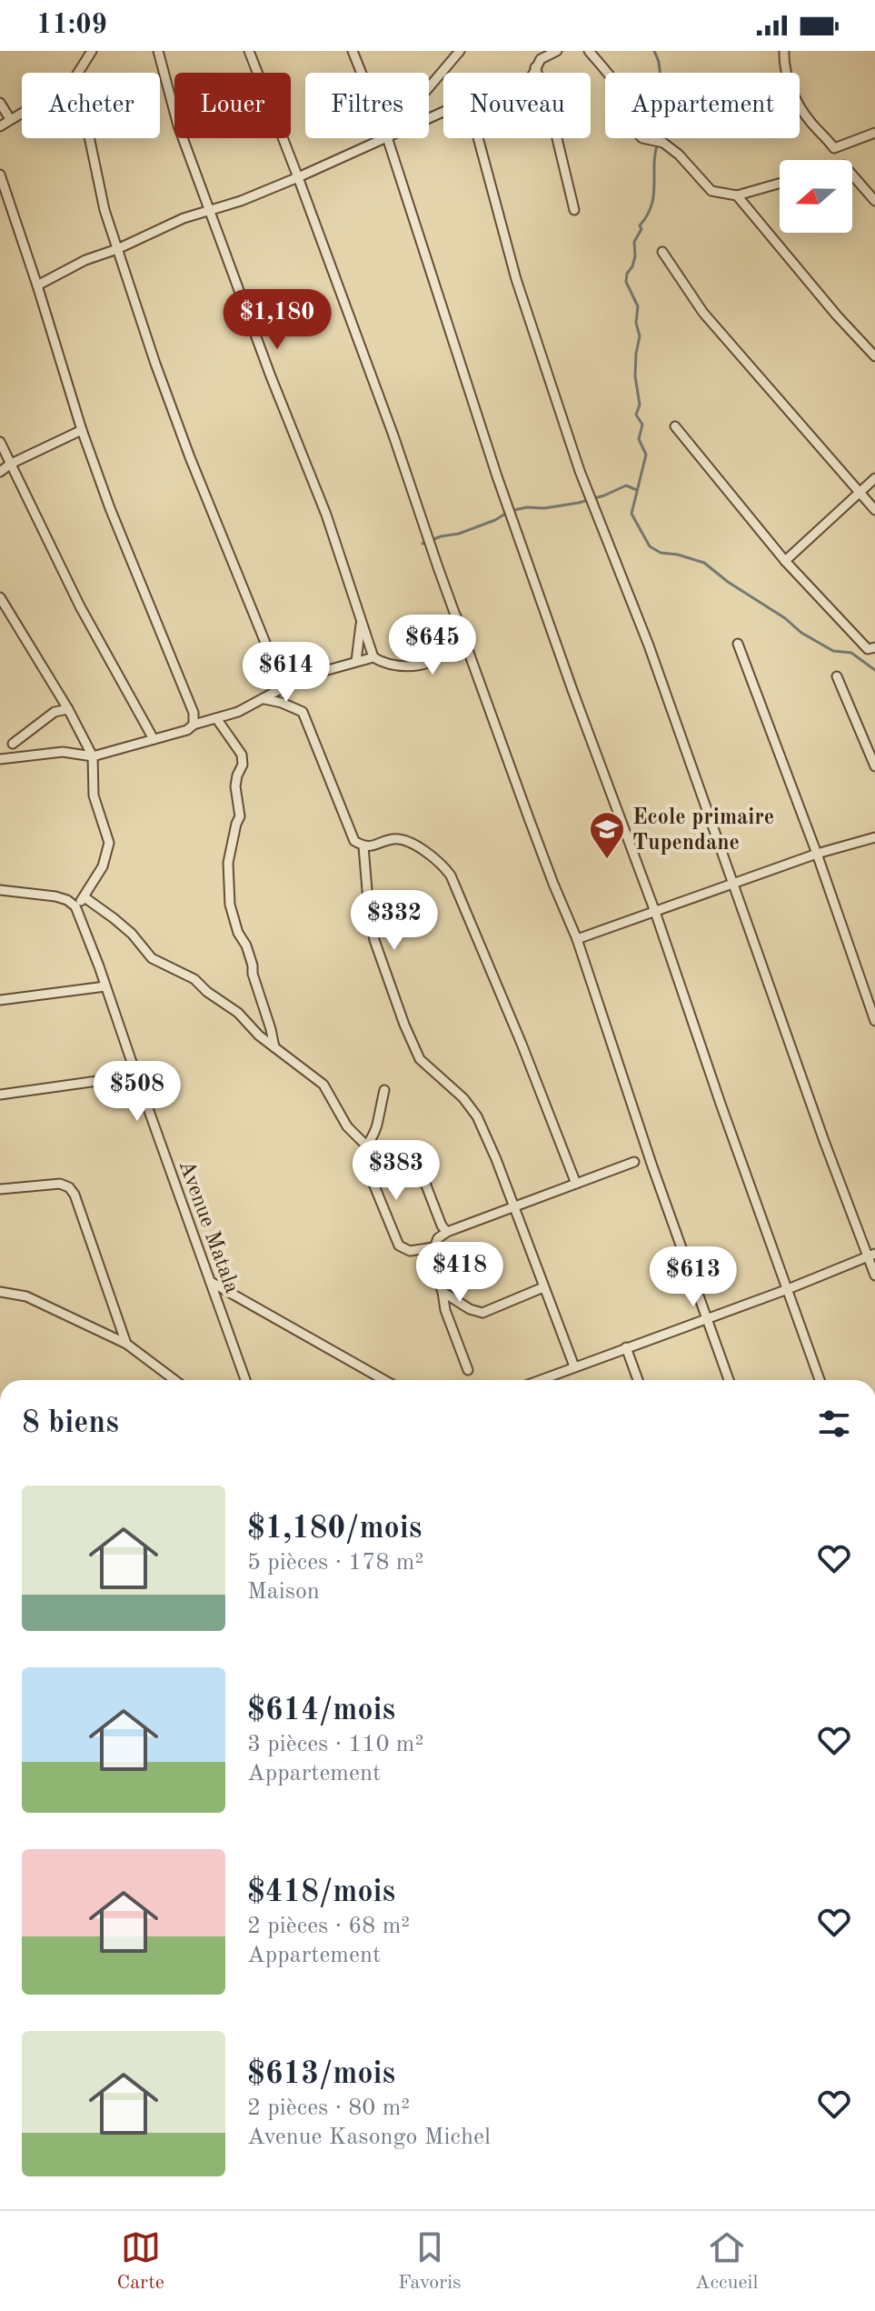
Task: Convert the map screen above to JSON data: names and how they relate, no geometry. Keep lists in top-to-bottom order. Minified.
{"streets":{"street":["Avenue Matala"]},"places":{"school or university":["Ecole primaire Tupendane"]},"north":"left","page":{"status":"11:09","chip":["Acheter","Louer","Filtres","Nouveau","Appartement"],"price":["$1,180","$645","$614","$332","$508","$383","$418","$613"],"heading":"8 biens","list":[{"name":"$1,180/mois","note":"5 pièces · 178 m² · Maison"},{"name":"$614/mois","note":"3 pièces · 110 m² · Appartement"},{"name":"$418/mois","note":"2 pièces · 68 m² · Appartement"},{"name":"$613/mois","note":"2 pièces · 80 m² · Avenue Kasongo Michel"}],"tabs":["Carte","Favoris","Accueil"]}}
